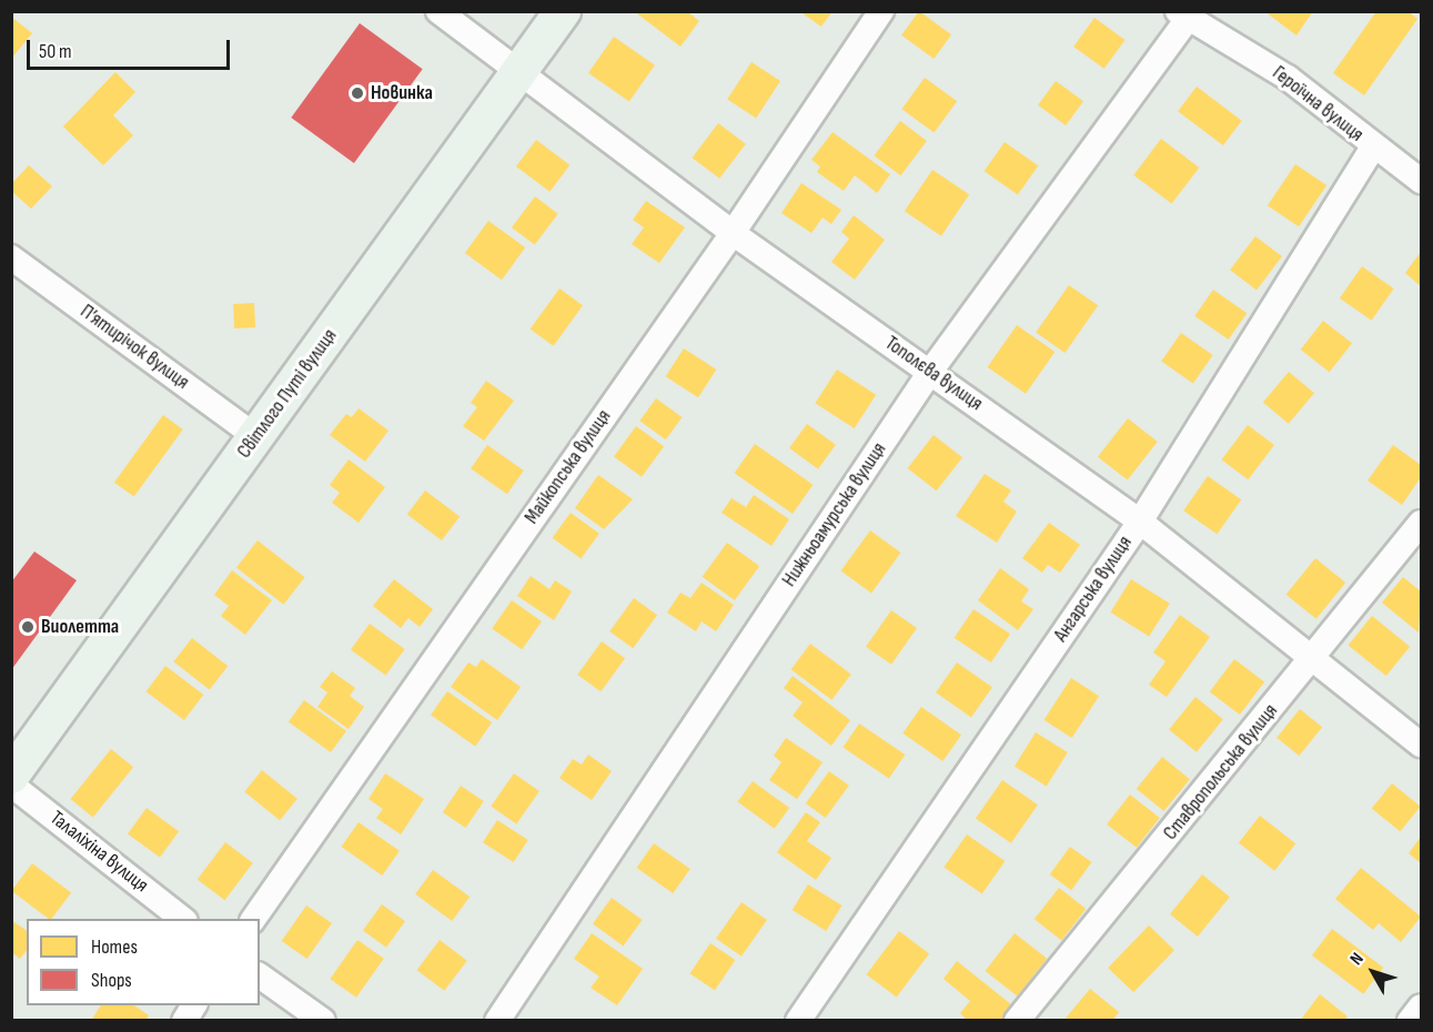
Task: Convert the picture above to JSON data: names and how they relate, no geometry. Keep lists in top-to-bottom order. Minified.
{"streets":{"main road":["Світлого Путі вулиця"],"street":["Героїчна вулиця","П’ятирічок вулиця","Тополєва вулиця","Майкопська вулиця","Нижньоамурська вулиця","Ангарська вулиця","Ставропольська вулиця","Талаліхіна вулиця"]},"crossings":[["Героїчна вулиця","Нижньоамурська вулиця"],["Героїчна вулиця","Ангарська вулиця"],["П’ятирічок вулиця","Світлого Путі вулиця"],["Тополєва вулиця","Світлого Путі вулиця"],["Тополєва вулиця","Майкопська вулиця"],["Тополєва вулиця","Нижньоамурська вулиця"],["Тополєва вулиця","Ангарська вулиця"],["Тополєва вулиця","Ставропольська вулиця"]],"places":["Новинка","Виолетта"],"legend":["Homes","Shops"],"scale_bar":"50 m","north":"top left"}
